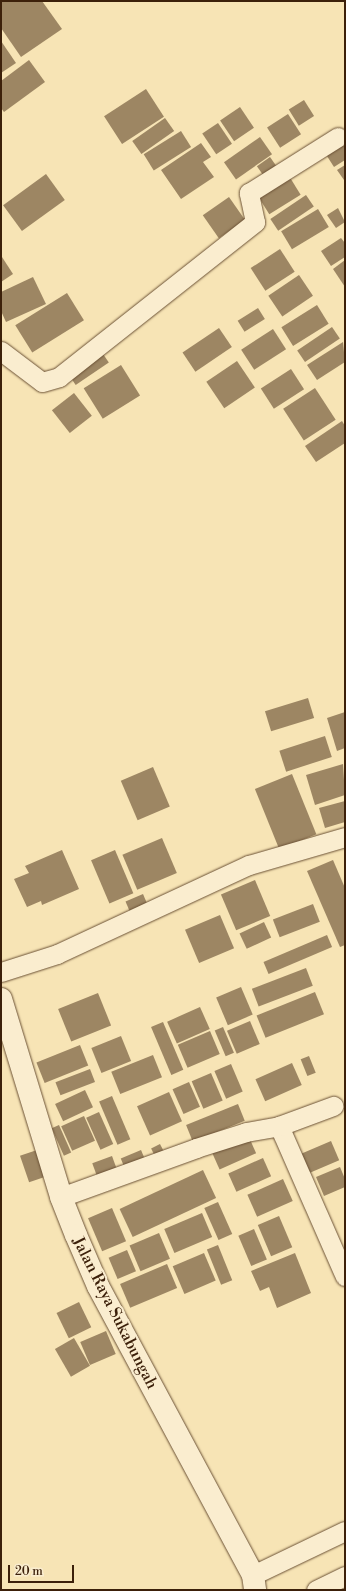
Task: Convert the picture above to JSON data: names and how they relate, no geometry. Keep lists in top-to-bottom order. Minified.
{"streets":{"street":["Jalan Raya Sukabungah"]},"scale_bar":"20 m"}
